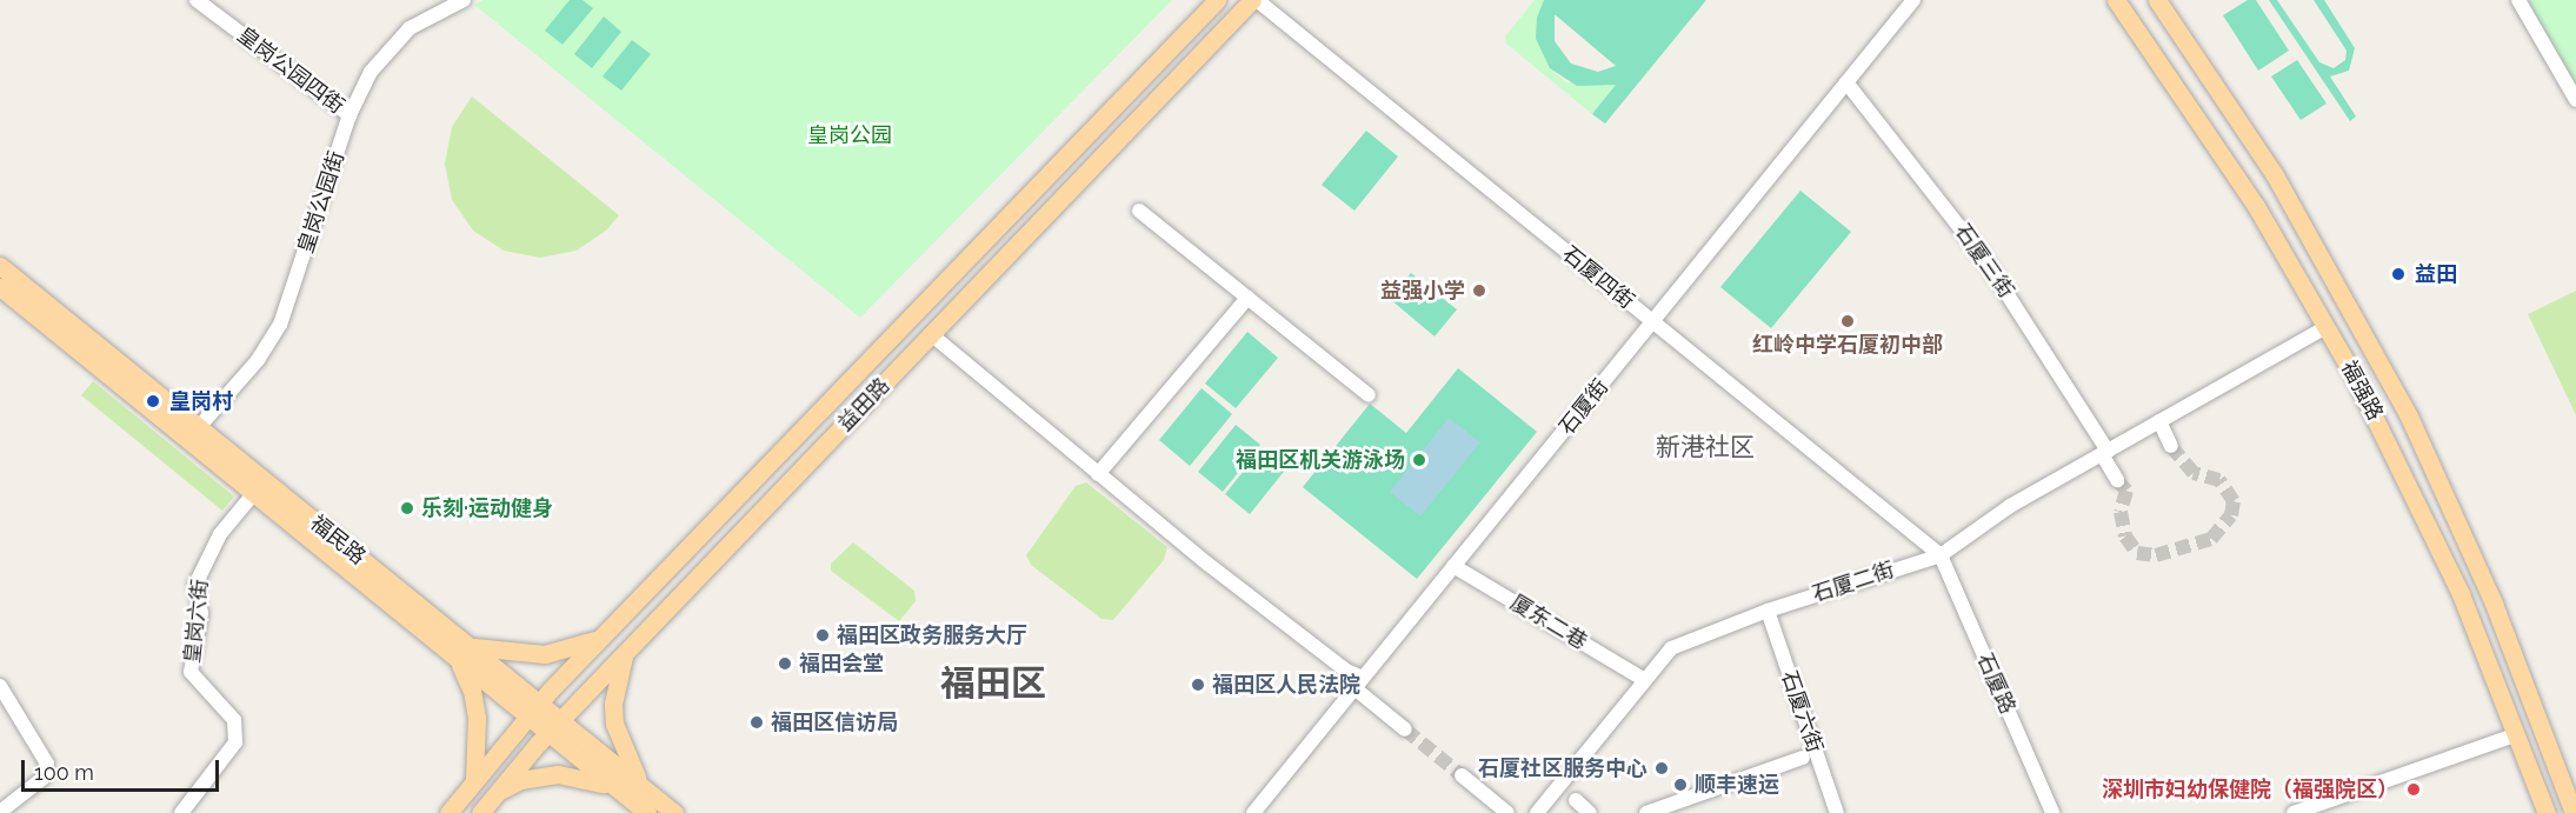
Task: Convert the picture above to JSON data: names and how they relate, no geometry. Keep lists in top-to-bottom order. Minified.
{"streets":{"main road":["福强路","益田路","福民路"],"street":["皇岗公园四街","皇岗公园街","石厦三街","石厦四街","石厦街","石厦二街","皇岗六街","厦东二巷","石厦路","石厦六街"]},"crossings":[["皇岗公园四街","皇岗公园街"],["皇岗公园街","福民路"],["石厦三街","石厦街"],["石厦三街","石厦二街"],["石厦四街","益田路"],["石厦四街","石厦街"],["石厦四街","石厦二街"],["石厦四街","石厦路"],["福强路","石厦二街"],["益田路","福民路"],["石厦街","厦东二巷"],["福民路","皇岗六街"],["石厦二街","厦东二巷"],["石厦二街","石厦路"],["石厦二街","石厦六街"]],"districts":["新港社区","福田区"],"parks":["皇岗公园"],"places":["益田","益强小学","红岭中学石厦初中部","皇岗村","福田区机关游泳场","乐刻·运动健身","福田区政务服务大厅","福田会堂","福田区人民法院","福田区信访局","石厦社区服务中心","顺丰速运","深圳市妇幼保健院（福强院区）"],"scale_bar":"100 m"}
